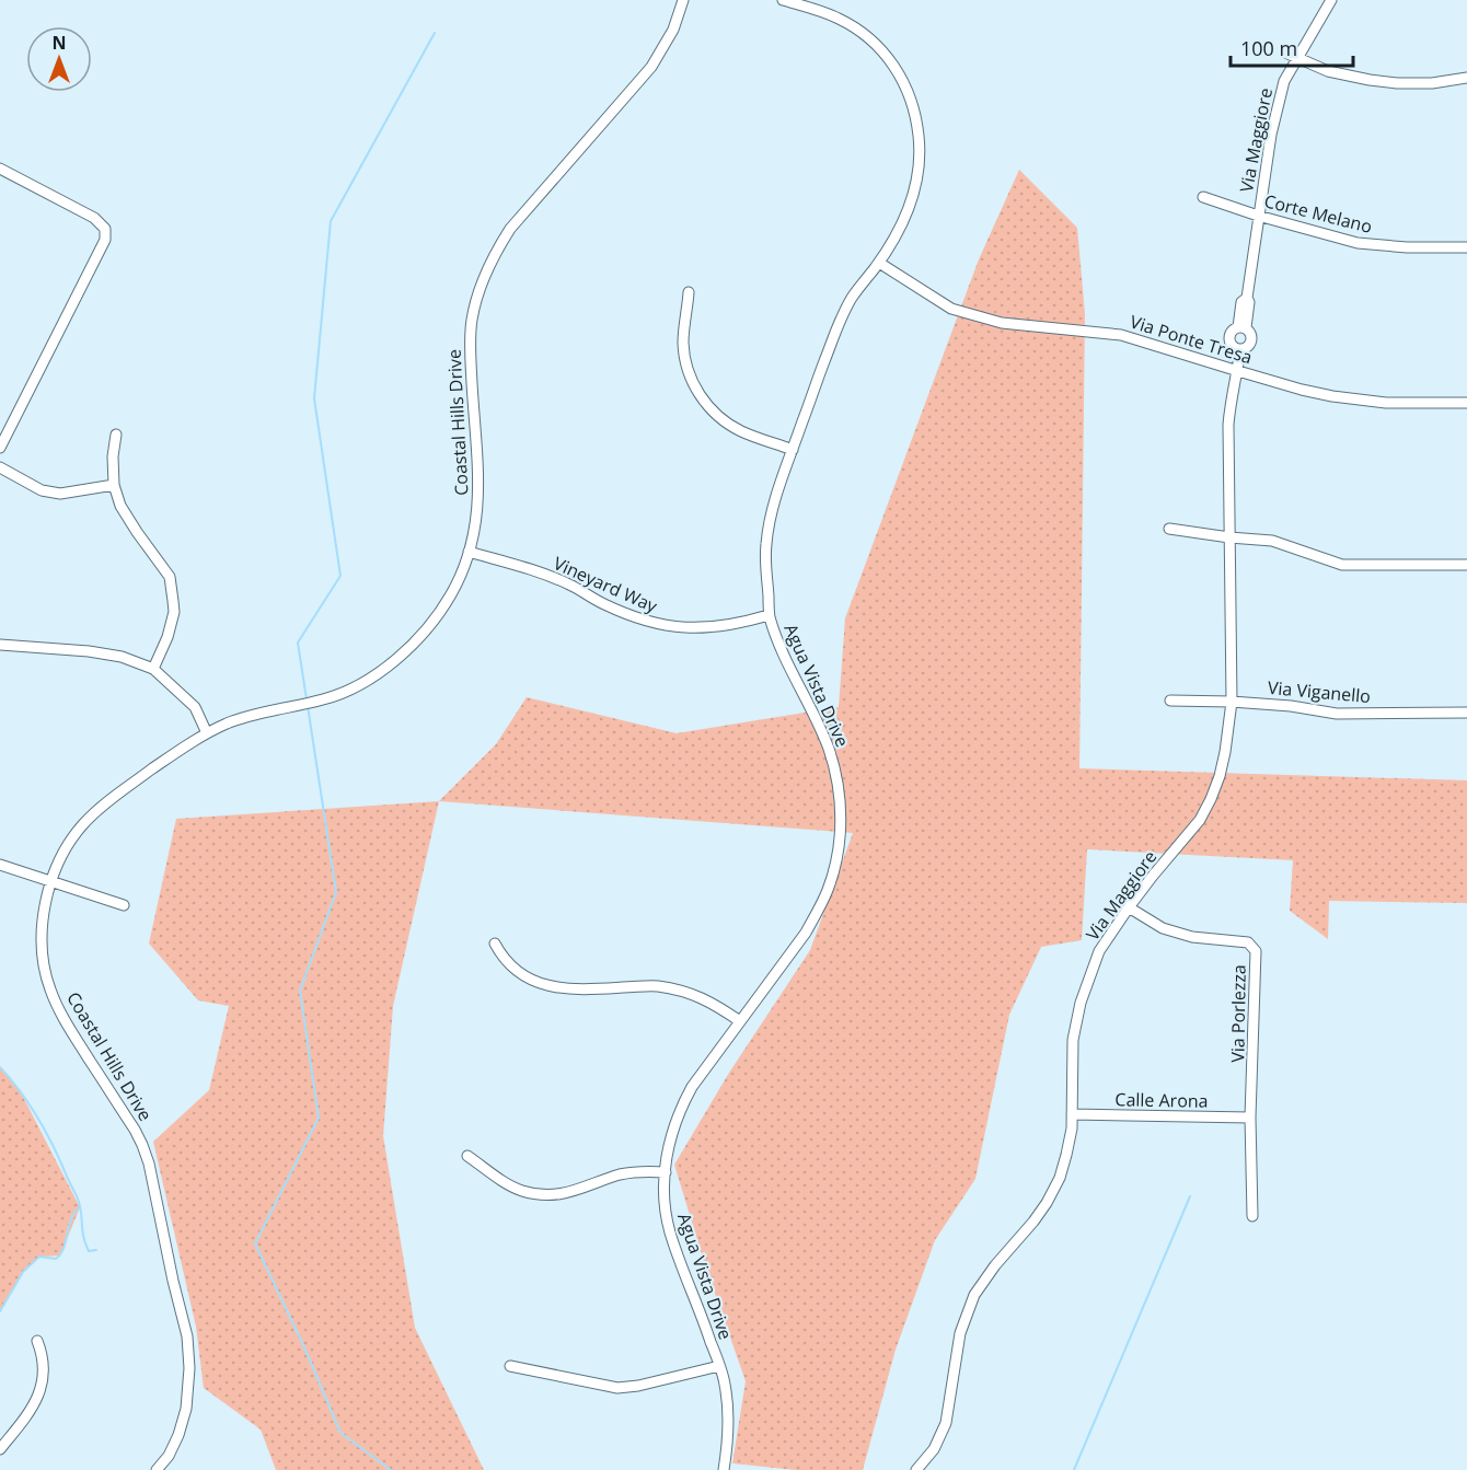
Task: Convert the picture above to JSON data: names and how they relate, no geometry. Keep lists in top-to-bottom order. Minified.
{"streets":{"street":["Via Maggiore","Corte Melano","Via Ponte Tresa","Coastal Hills Drive","Vineyard Way","Agua Vista Drive","Via Viganello","Via Porlezza","Calle Arona"]},"crossings":[["Via Maggiore","Corte Melano"],["Via Maggiore","Via Ponte Tresa"],["Via Maggiore","Via Viganello"],["Via Maggiore","Via Porlezza"],["Via Maggiore","Calle Arona"],["Via Ponte Tresa","Agua Vista Drive"],["Coastal Hills Drive","Vineyard Way"],["Vineyard Way","Agua Vista Drive"],["Via Porlezza","Calle Arona"]],"scale_bar":"100 m","north":"top"}
